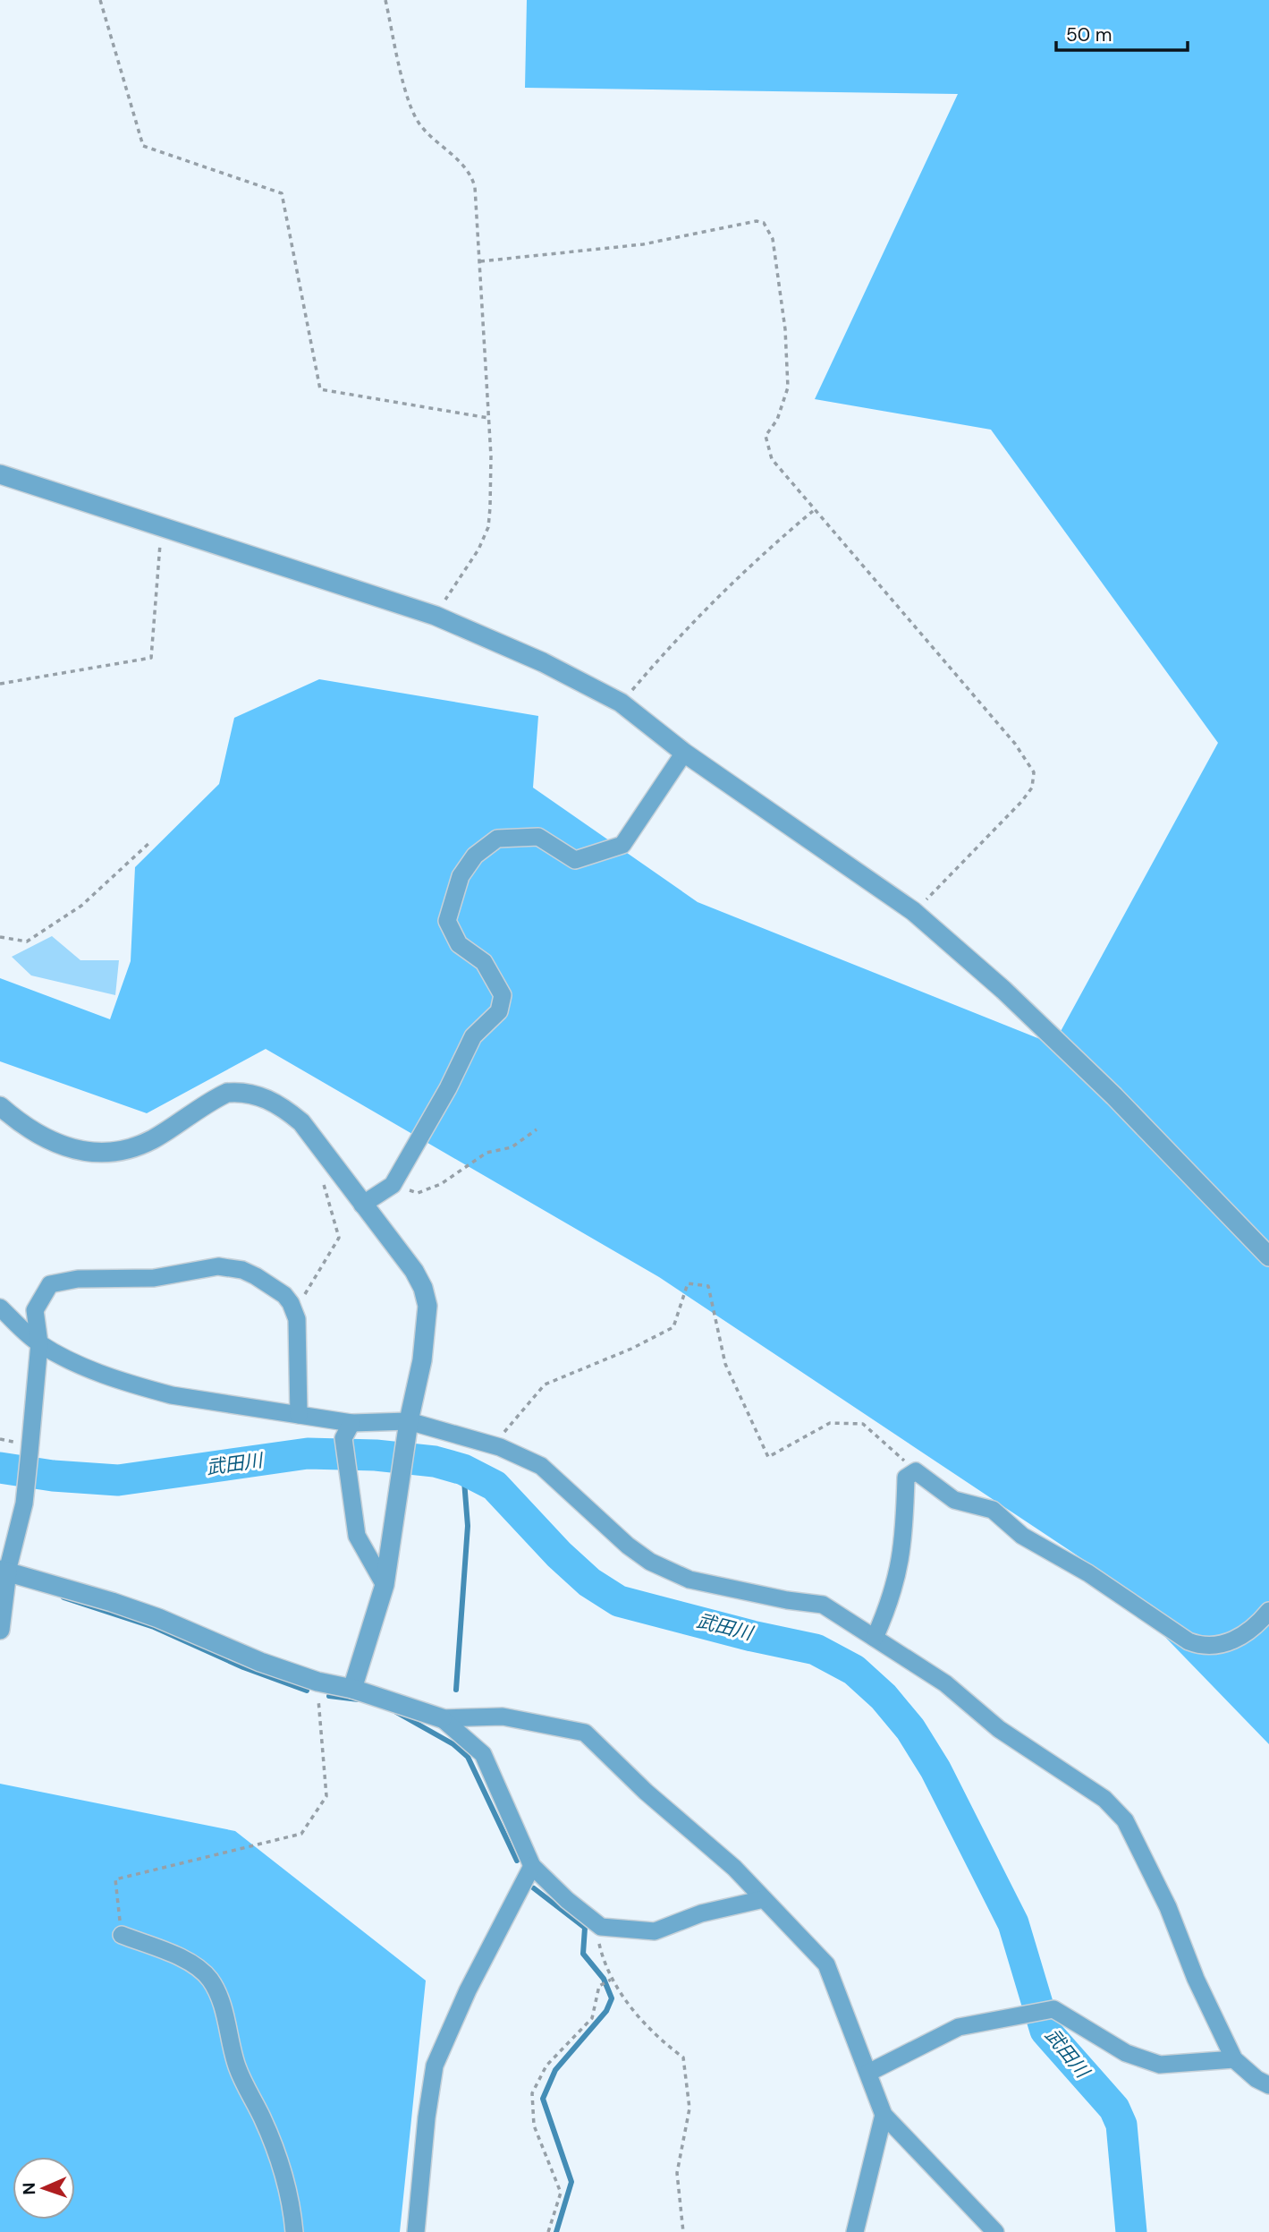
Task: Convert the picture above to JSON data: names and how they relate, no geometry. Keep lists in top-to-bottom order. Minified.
{"water":["武田川"],"scale_bar":"50 m","north":"left"}
